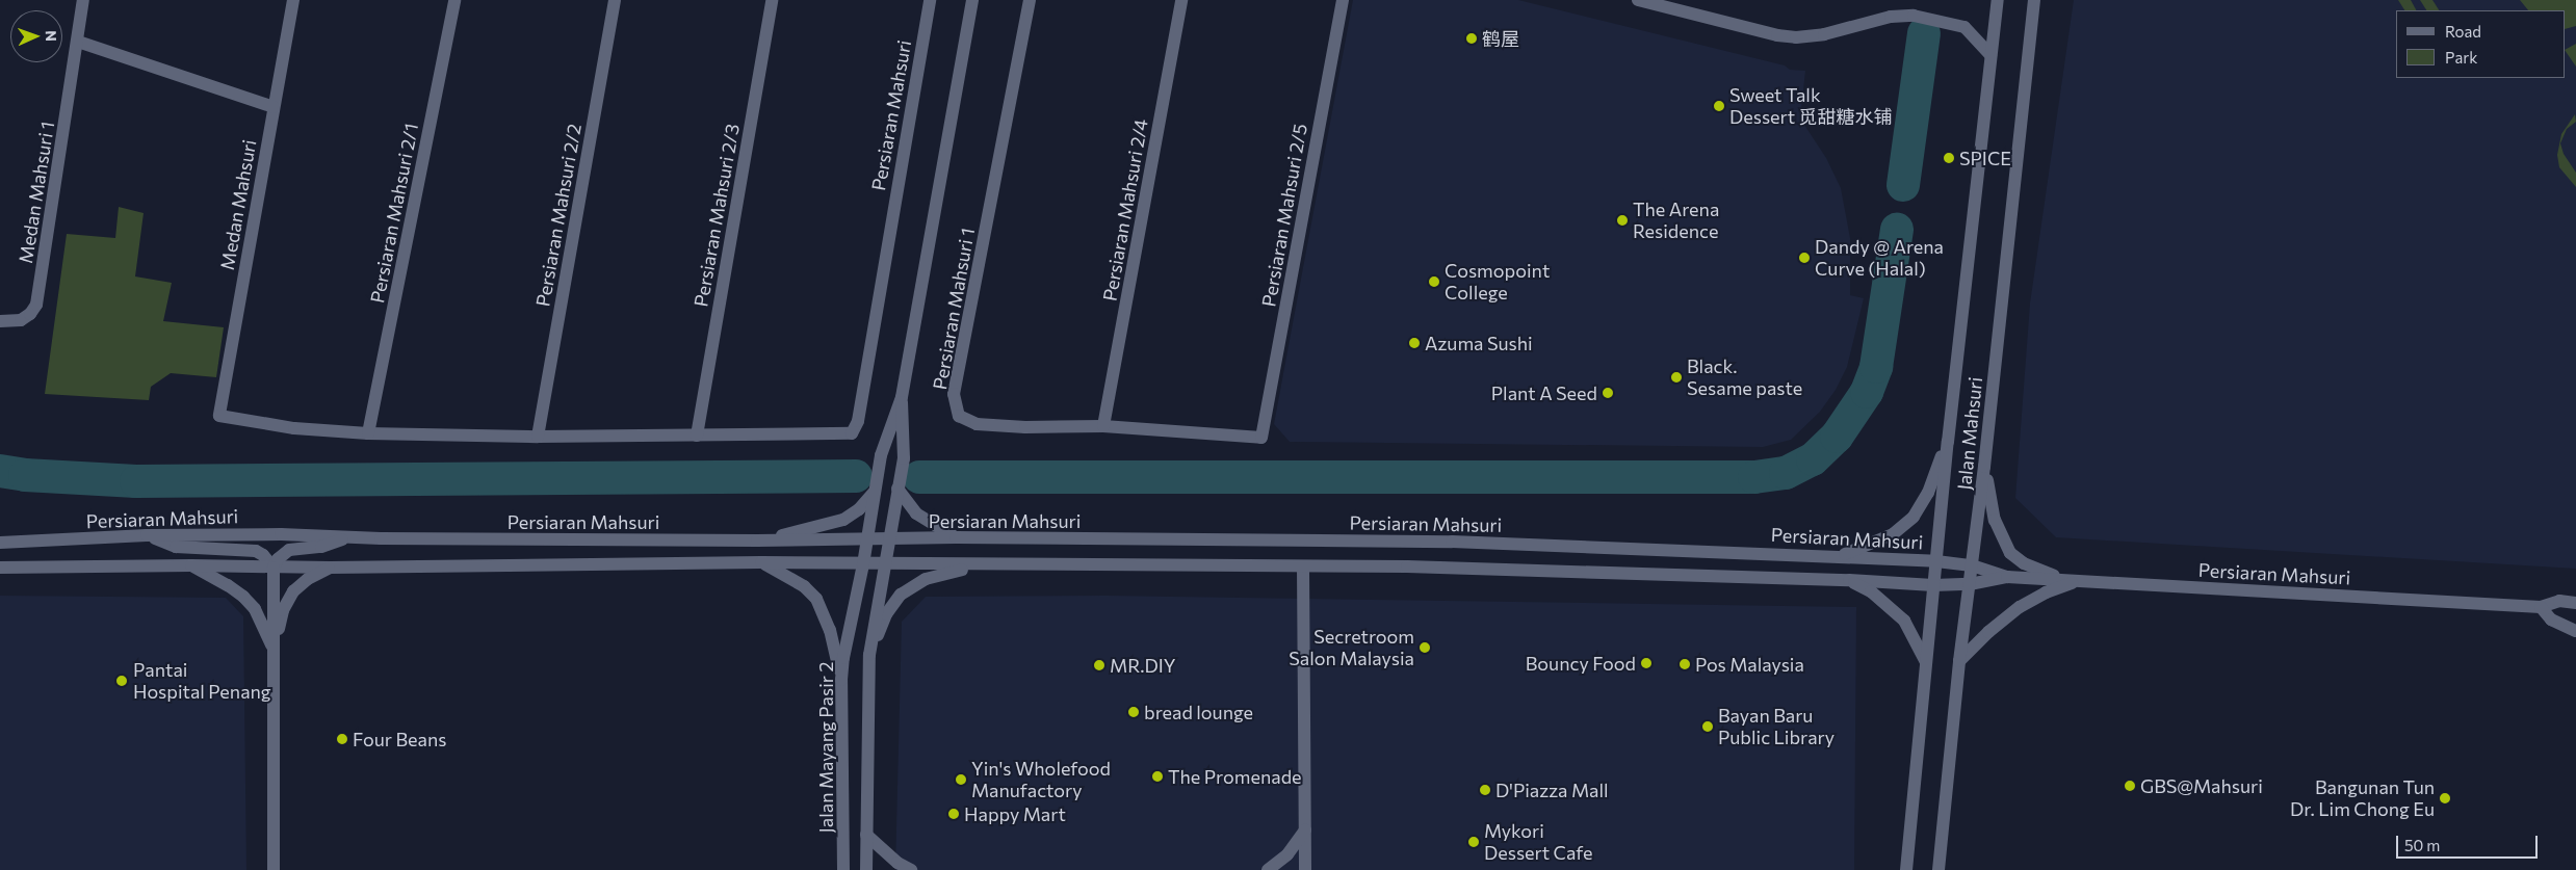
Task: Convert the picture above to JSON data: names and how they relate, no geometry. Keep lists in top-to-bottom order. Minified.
{"streets":{"street":["Persiaran Mahsuri","Medan Mahsuri 1","Medan Mahsuri","Persiaran Mahsuri 2/4","Persiaran Mahsuri 2/1","Persiaran Mahsuri 2/2","Persiaran Mahsuri 2/3","Persiaran Mahsuri 2/5","Persiaran Mahsuri 1","Jalan Mahsuri","Jalan Mayang Pasir 2"]},"crossings":[["Persiaran Mahsuri","Persiaran Mahsuri 2/3"],["Persiaran Mahsuri","Persiaran Mahsuri 1"],["Persiaran Mahsuri","Jalan Mahsuri"],["Persiaran Mahsuri","Jalan Mayang Pasir 2"],["Medan Mahsuri","Persiaran Mahsuri 2/1"],["Persiaran Mahsuri 2/4","Persiaran Mahsuri 1"],["Persiaran Mahsuri 2/5","Persiaran Mahsuri 1"],["Persiaran Mahsuri 1","Jalan Mayang Pasir 2"]],"places":["鹤屋","Sweet Talk Dessert 觅甜糖水铺","SPICE","The Arena Residence","Dandy @ Arena Curve (Halal)","Cosmopoint College","Azuma Sushi","Black. Sesame paste","Plant A Seed","Secretroom Salon Malaysia","Bouncy Food","Pos Malaysia","MR.DIY","Pantai Hospital Penang","bread lounge","Bayan Baru Public Library","Four Beans","The Promenade","Yin's Wholefood Manufactory","GBS@Mahsuri","D'Piazza Mall","Bangunan Tun Dr. Lim Chong Eu","Happy Mart","Mykori Dessert Cafe"],"legend":["Road","Park"],"scale_bar":"50 m","north":"right"}
